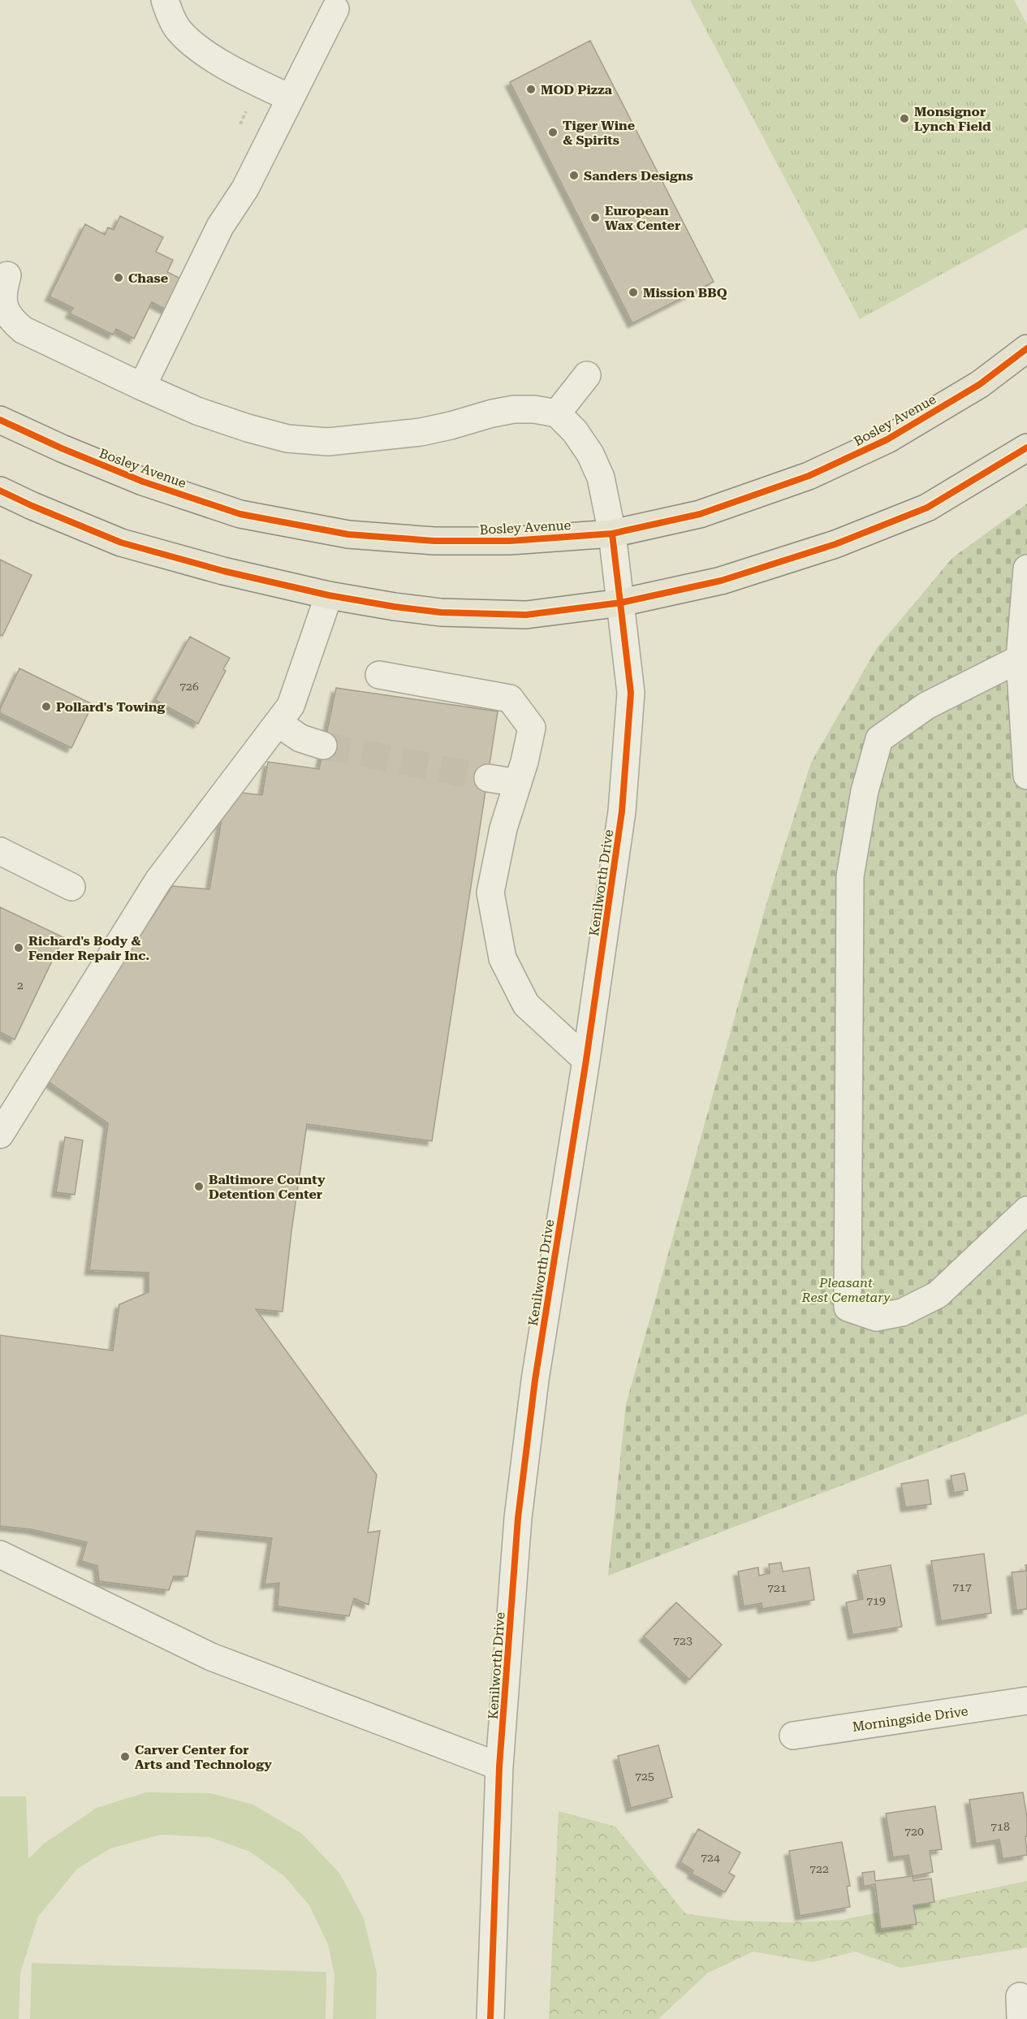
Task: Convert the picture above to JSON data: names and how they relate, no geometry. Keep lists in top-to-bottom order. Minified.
{"streets":{"main road":["Bosley Avenue"],"street":["Kenilworth Drive","Morningside Drive"]},"crossings":[["Bosley Avenue","Kenilworth Drive"]],"parks":["Pleasant Rest Cemetary"],"places":["MOD Pizza","Monsignor Lynch Field","Tiger Wine & Spirits","Sanders Designs","European Wax Center","Chase","Mission BBQ","Pollard's Towing","Richard's Body & Fender Repair Inc.","Baltimore County Detention Center","Carver Center for Arts and Technology"],"house_numbers":["726","2","717","721","719","723","725","718","720","724","722"]}
